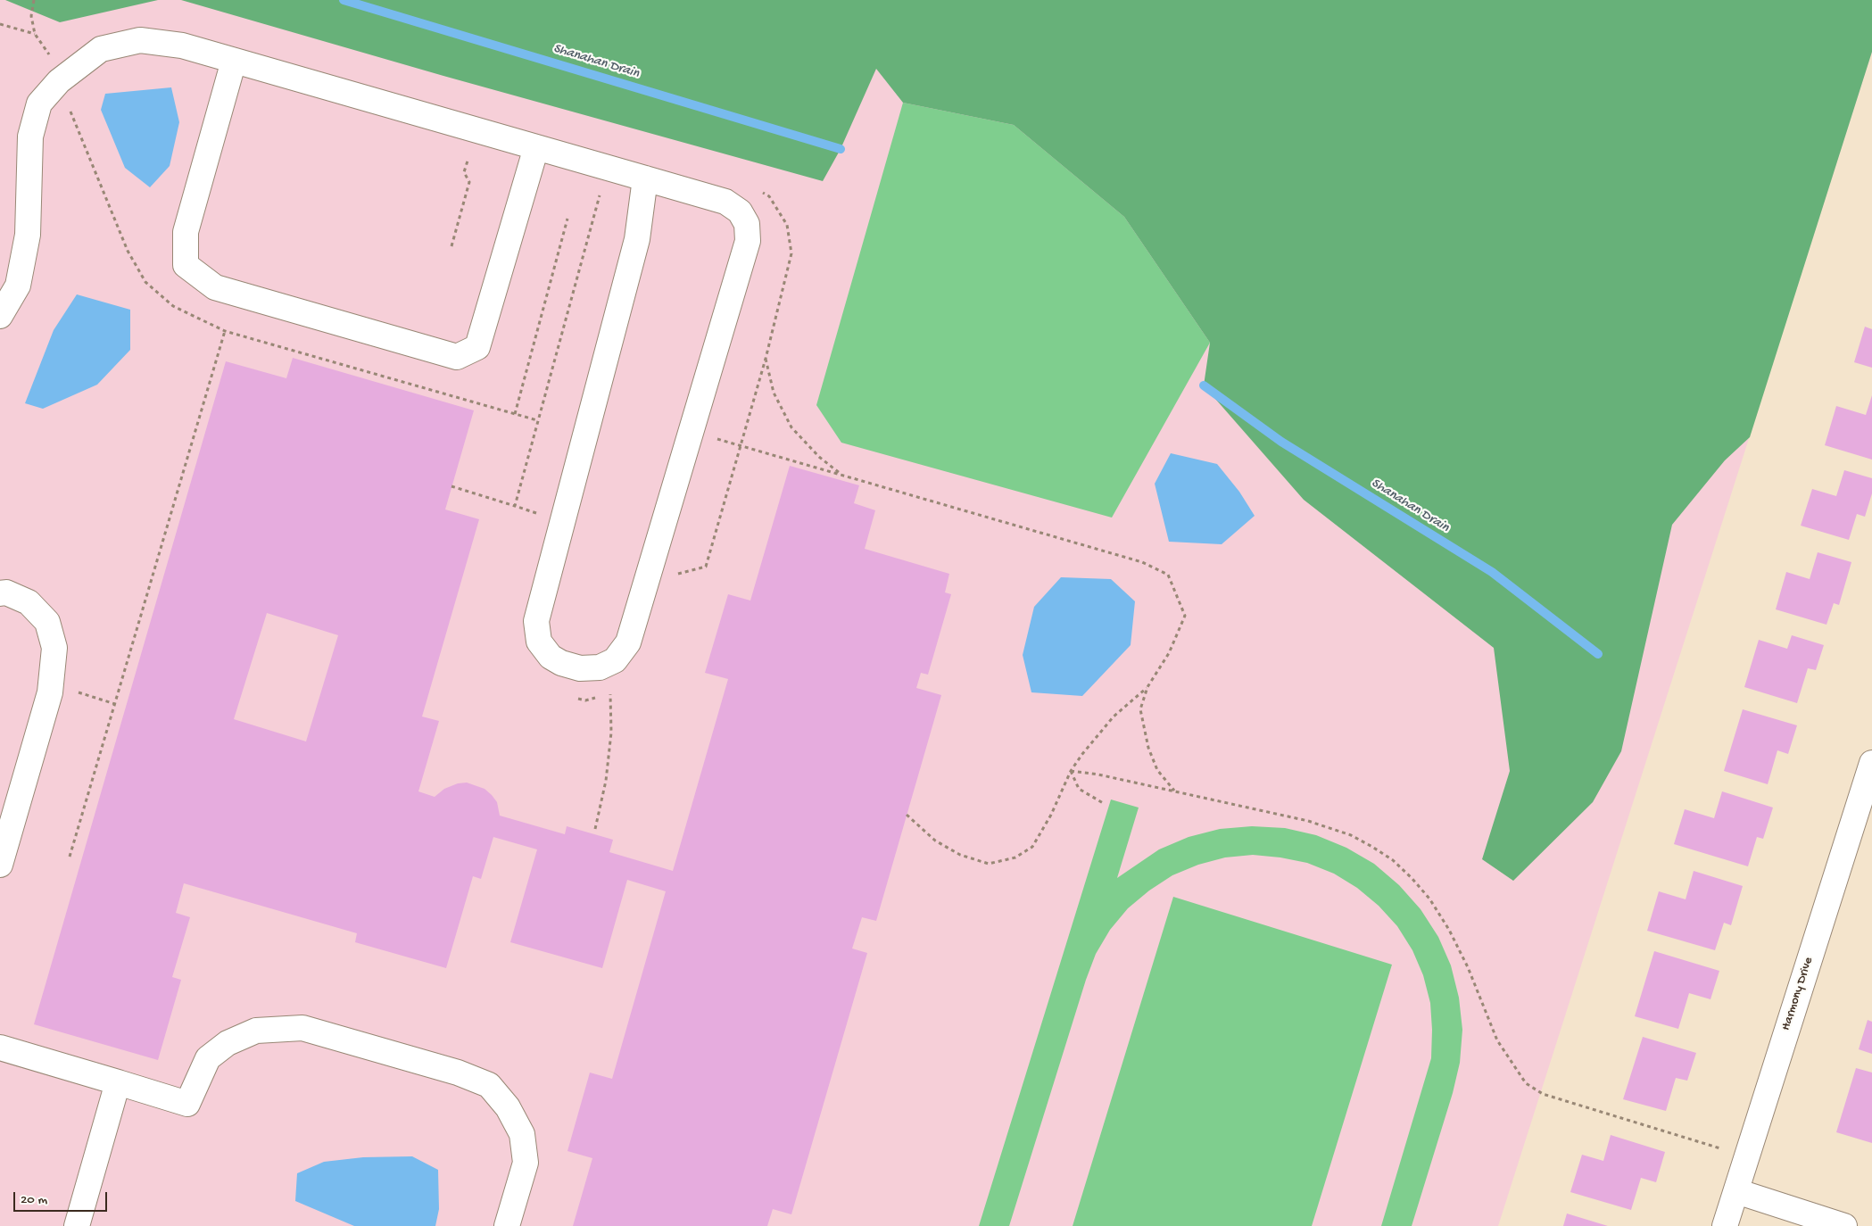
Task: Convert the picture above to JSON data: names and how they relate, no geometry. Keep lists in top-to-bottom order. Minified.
{"streets":{"street":["Harmony Drive"]},"water":["Shanahan Drain"],"scale_bar":"20 m"}
